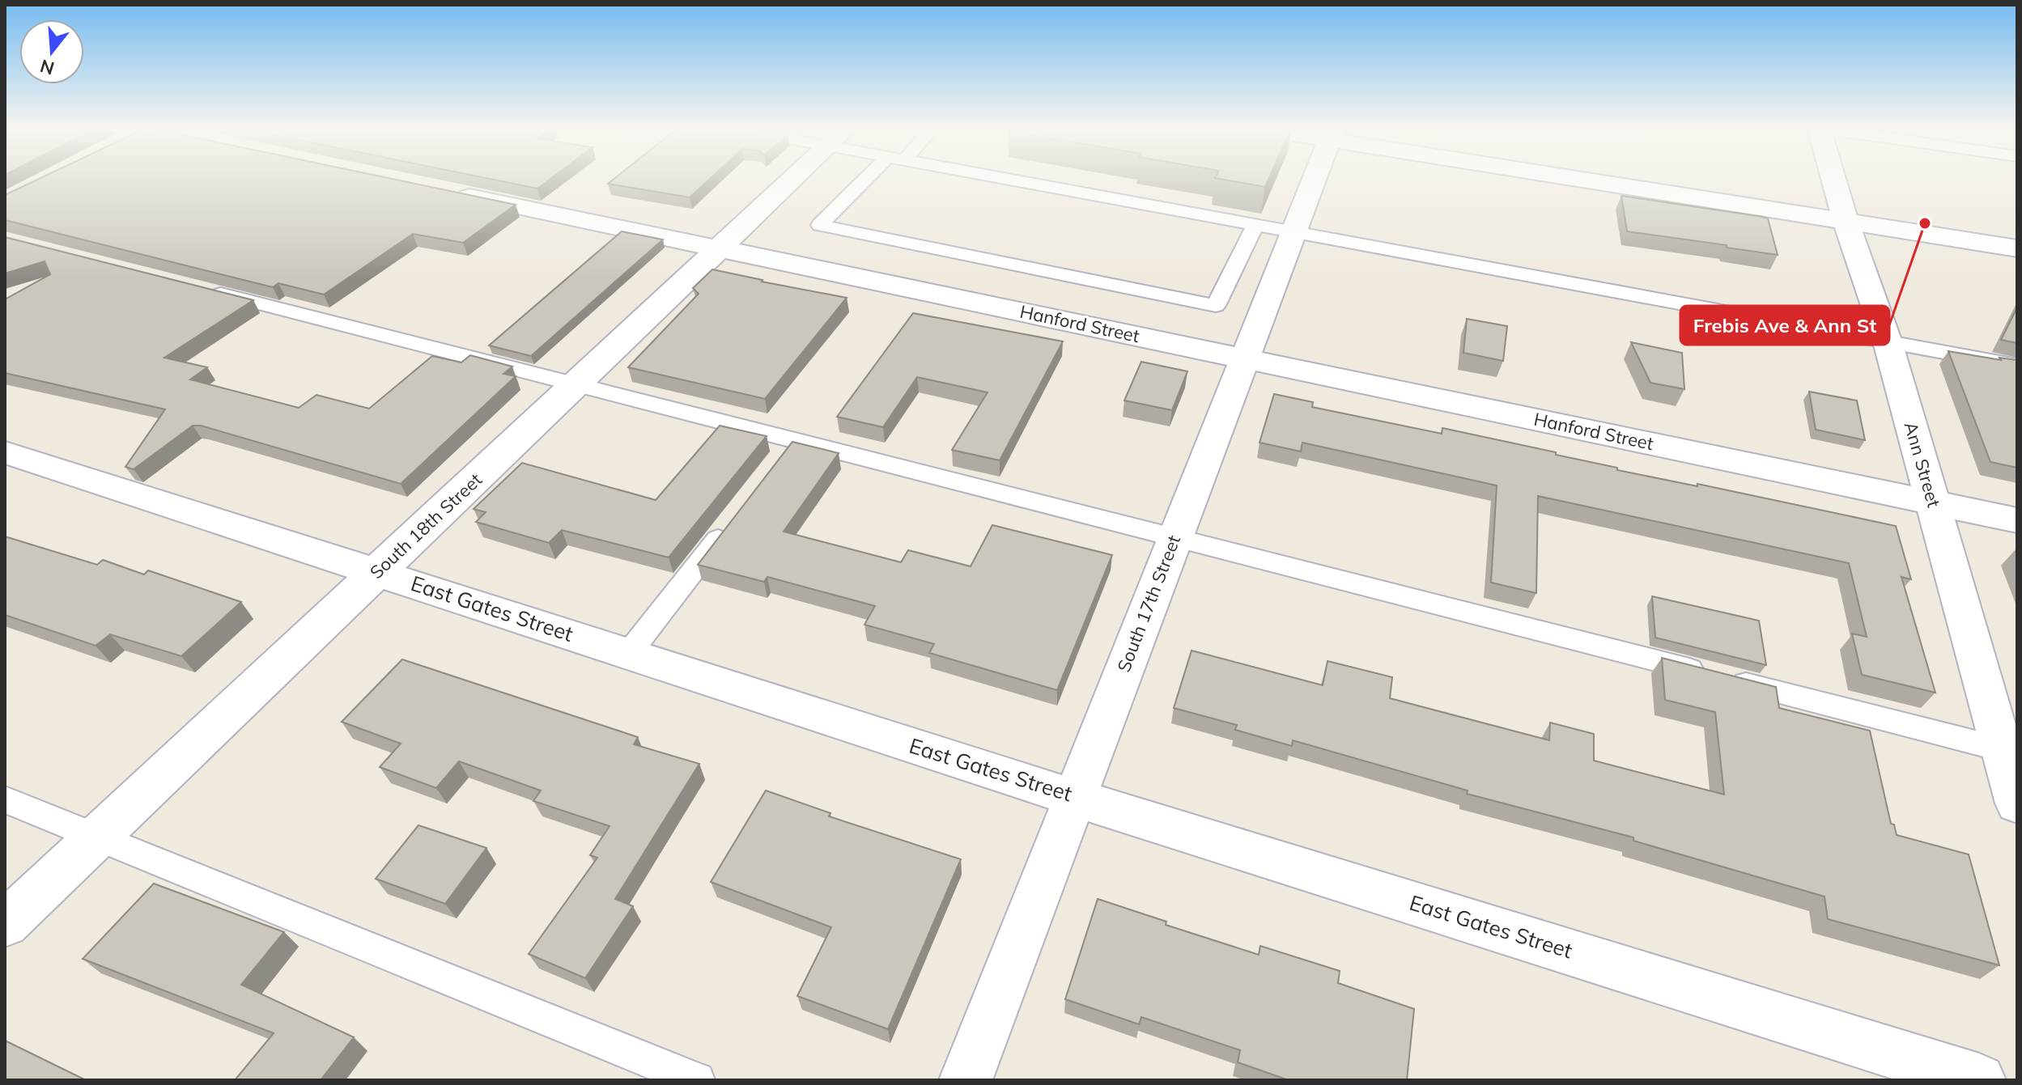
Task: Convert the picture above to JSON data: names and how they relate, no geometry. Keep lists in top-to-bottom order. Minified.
{"streets":{"street":["Hanford Street","Ann Street","South 18th Street","South 17th Street","East Gates Street"]},"crossings":[["Hanford Street","Ann Street"],["Hanford Street","South 18th Street"],["Hanford Street","South 17th Street"],["South 18th Street","East Gates Street"],["South 17th Street","East Gates Street"]],"places":["Frebis Ave & Ann St"],"north":"bottom"}
